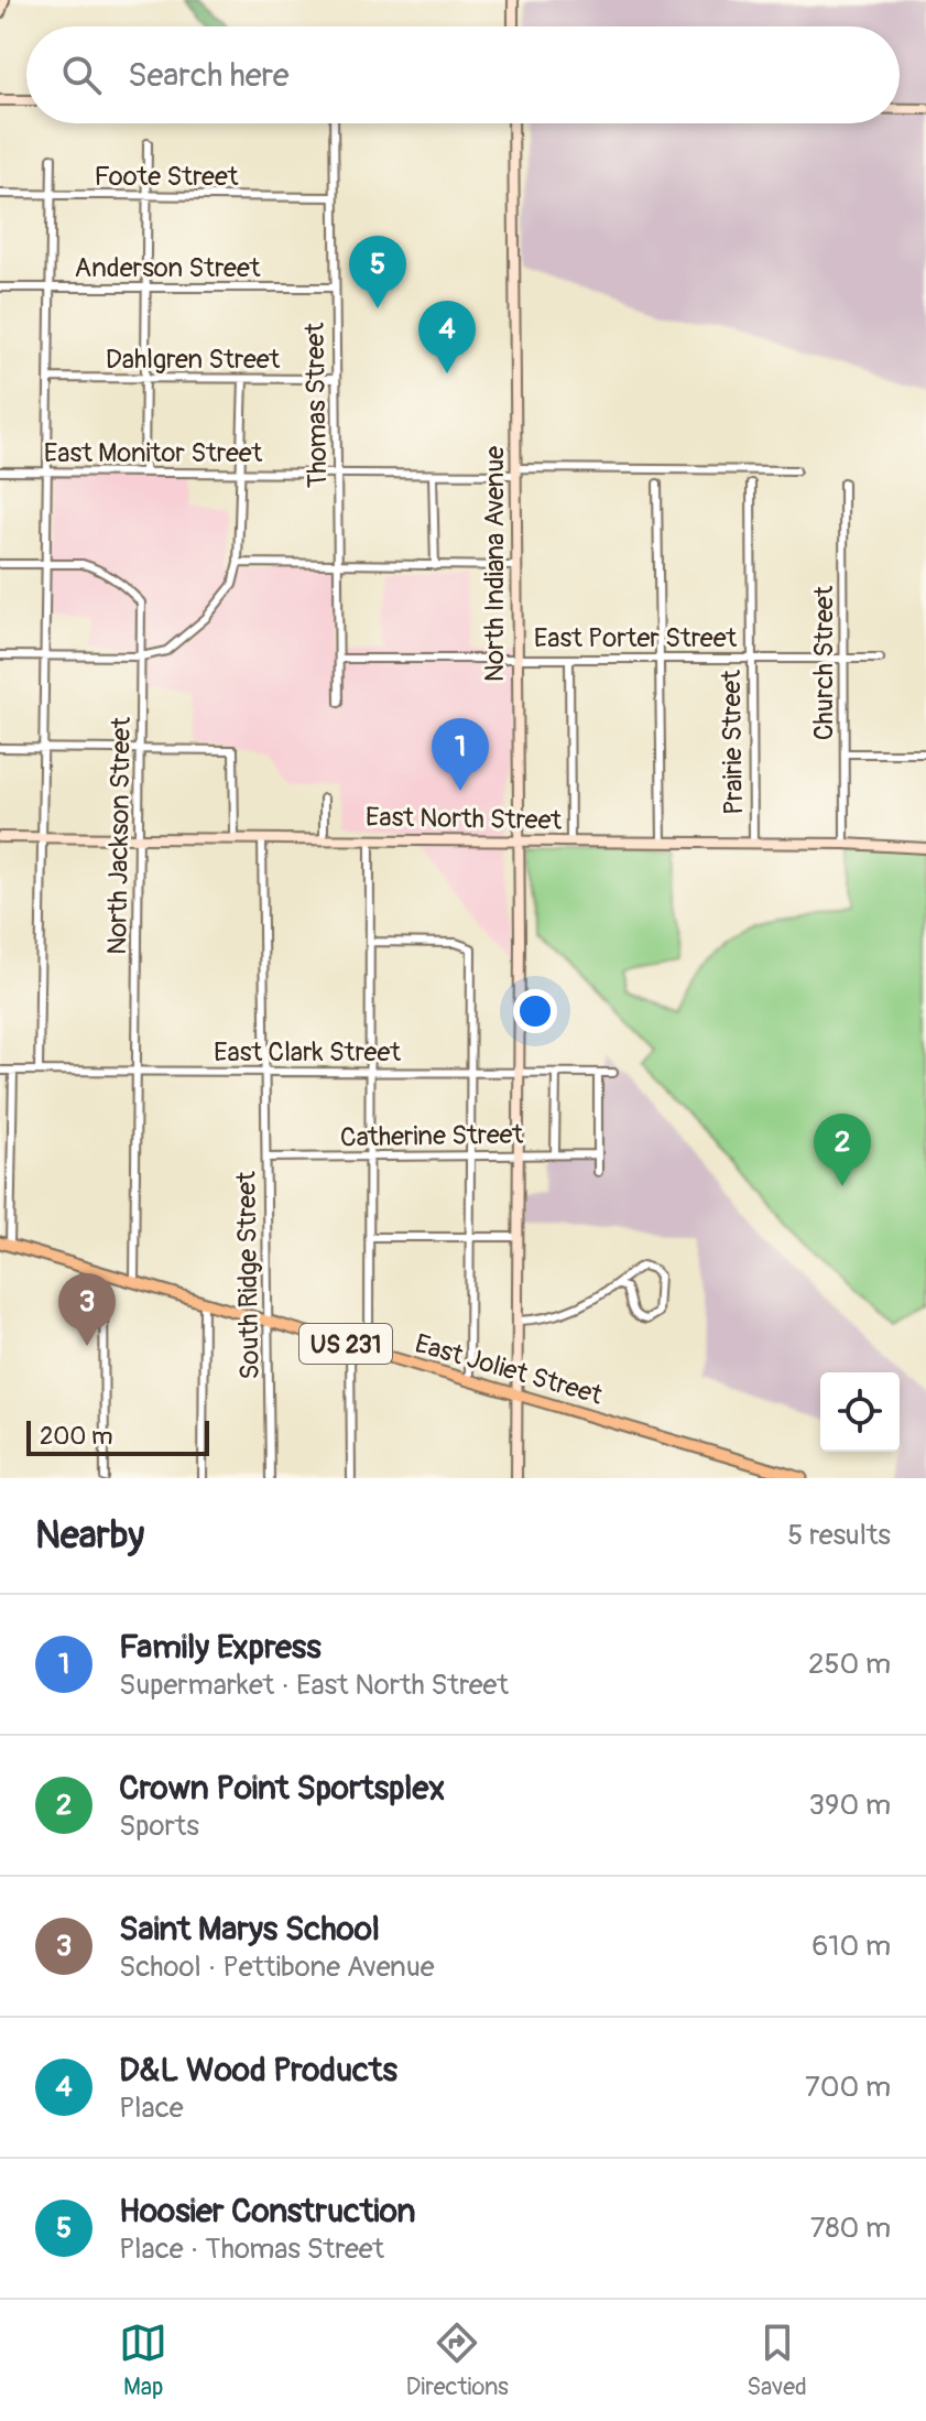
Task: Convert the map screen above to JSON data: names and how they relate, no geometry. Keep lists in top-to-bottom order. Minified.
{"streets":{"main road":["US 231","East Joliet Street"],"street":["Foote Street","Anderson Street","Dahlgren Street","Thomas Street","East Monitor Street","North Indiana Avenue","East Porter Street","Church Street","Prairie Street","East North Street","North Jackson Street","East Clark Street","Catherine Street","South Ridge Street"]},"crossings":[["Foote Street","Thomas Street"],["Anderson Street","Thomas Street"],["Dahlgren Street","Thomas Street"],["Thomas Street","East Monitor Street"],["Thomas Street","East Porter Street"],["East Monitor Street","North Indiana Avenue"],["North Indiana Avenue","East Porter Street"],["North Indiana Avenue","East North Street"],["North Indiana Avenue","East Clark Street"],["North Indiana Avenue","Catherine Street"],["North Indiana Avenue","East Joliet Street"],["East Porter Street","Church Street"],["East Porter Street","Prairie Street"],["Church Street","East North Street"],["Prairie Street","East North Street"],["East North Street","North Jackson Street"],["East North Street","South Ridge Street"],["North Jackson Street","East Clark Street"],["North Jackson Street","East Joliet Street"],["East Clark Street","South Ridge Street"],["Catherine Street","South Ridge Street"],["South Ridge Street","East Joliet Street"]],"scale_bar":"200 m","page":{"search":"Search here","pins":["5","4","1","2","3"],"scale":"200 m","heading":["Nearby","5 results"],"list":[{"mark":"1","name":"Family Express","note":"Supermarket · East North Street","value":"250 m"},{"mark":"2","name":"Crown Point Sportsplex","note":"Sports","value":"390 m"},{"mark":"3","name":"Saint Marys School","note":"School · Pettibone Avenue","value":"610 m"},{"mark":"4","name":"D&L Wood Products","note":"Place","value":"700 m"},{"mark":"5","name":"Hoosier Construction","note":"Place · Thomas Street","value":"780 m"}],"nav":["Map","Directions","Saved"]}}
